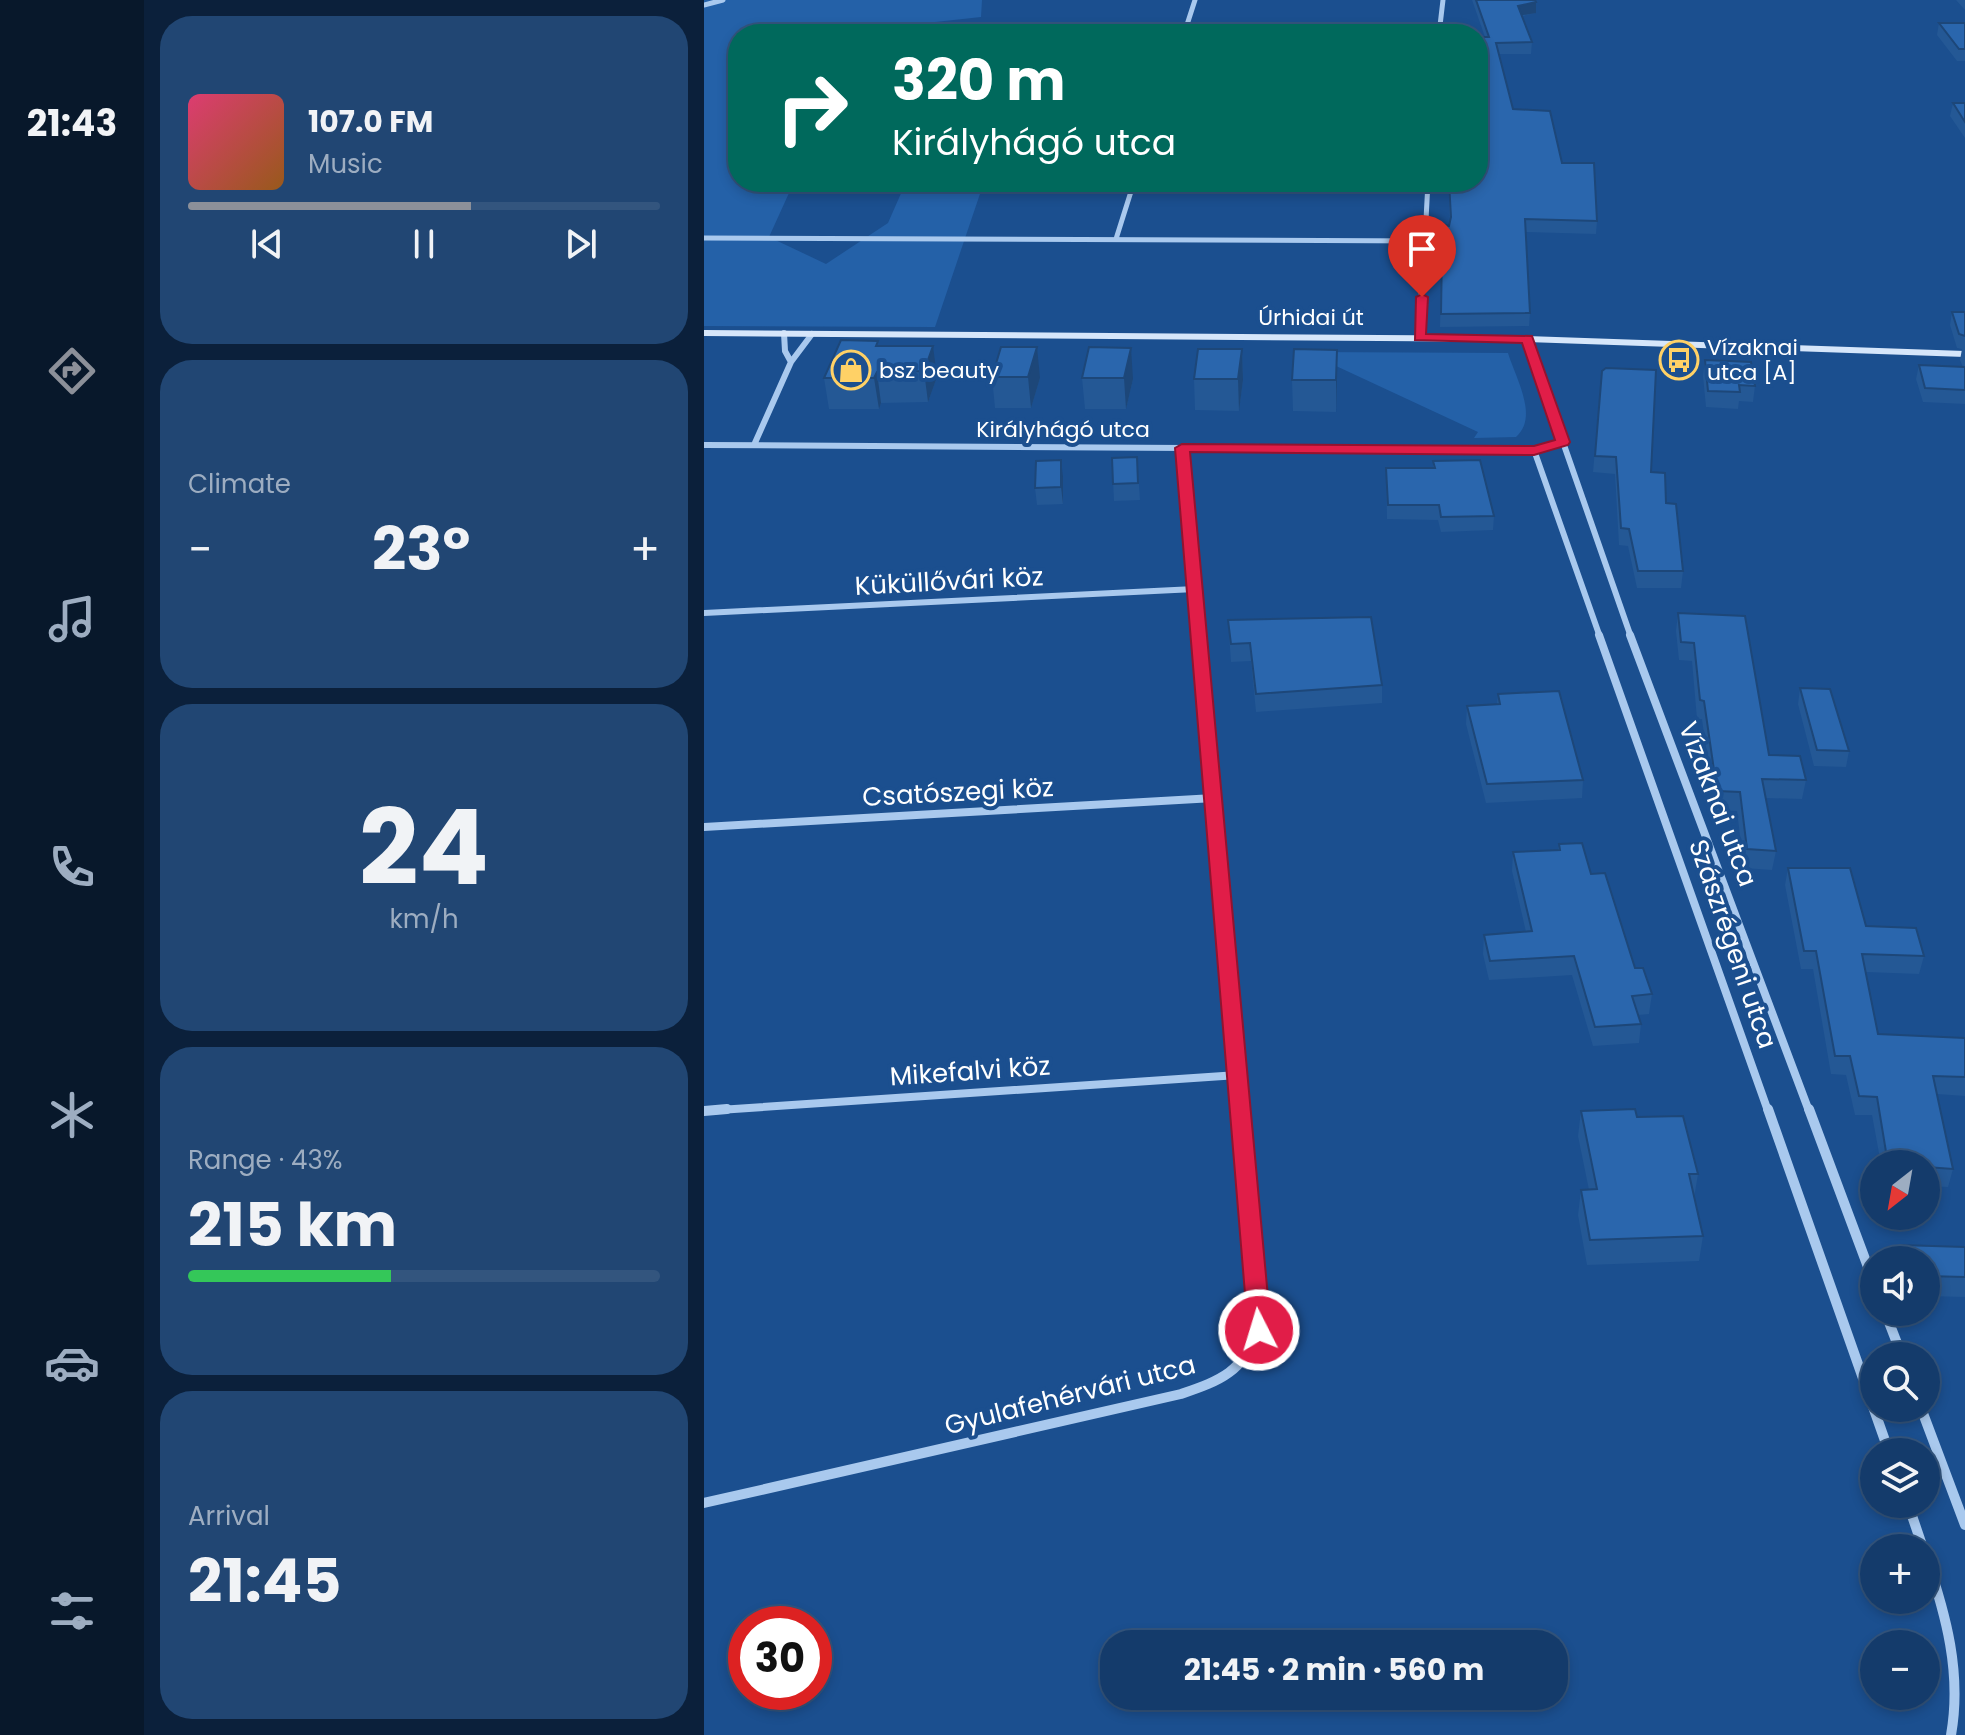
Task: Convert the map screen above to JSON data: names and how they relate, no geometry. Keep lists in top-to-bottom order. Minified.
{"streets":{"main road":["Úrhidai út"],"street":["Királyhágó utca","Küküllővári köz","Csatószegi köz","Vízaknai utca","Szászrégeni utca","Mikefalvi köz","Gyulafehérvári utca"]},"crossings":[["Úrhidai út","Vízaknai utca"],["Királyhágó utca","Vízaknai utca"],["Királyhágó utca","Szászrégeni utca"],["Királyhágó utca","Gyulafehérvári utca"],["Küküllővári köz","Gyulafehérvári utca"],["Csatószegi köz","Gyulafehérvári utca"],["Mikefalvi köz","Gyulafehérvári utca"]],"places":{"bus stop":["Vízaknai utca [A]"],"shop":["bsz beauty"]},"north":"bottom left","page":{"tabs":"21:43","turn":["320 m","Királyhágó utca"],"song":["107.0 FM","Music"],"tile":["Climate",["24","km/h"],["Range · 43%","215 km"],["Arrival","21:45"]],"heat":["−","23°","+"],"map_buttons":["+","−"],"limit":"30","trip":"21:45 · 2 min · 560 m"}}
